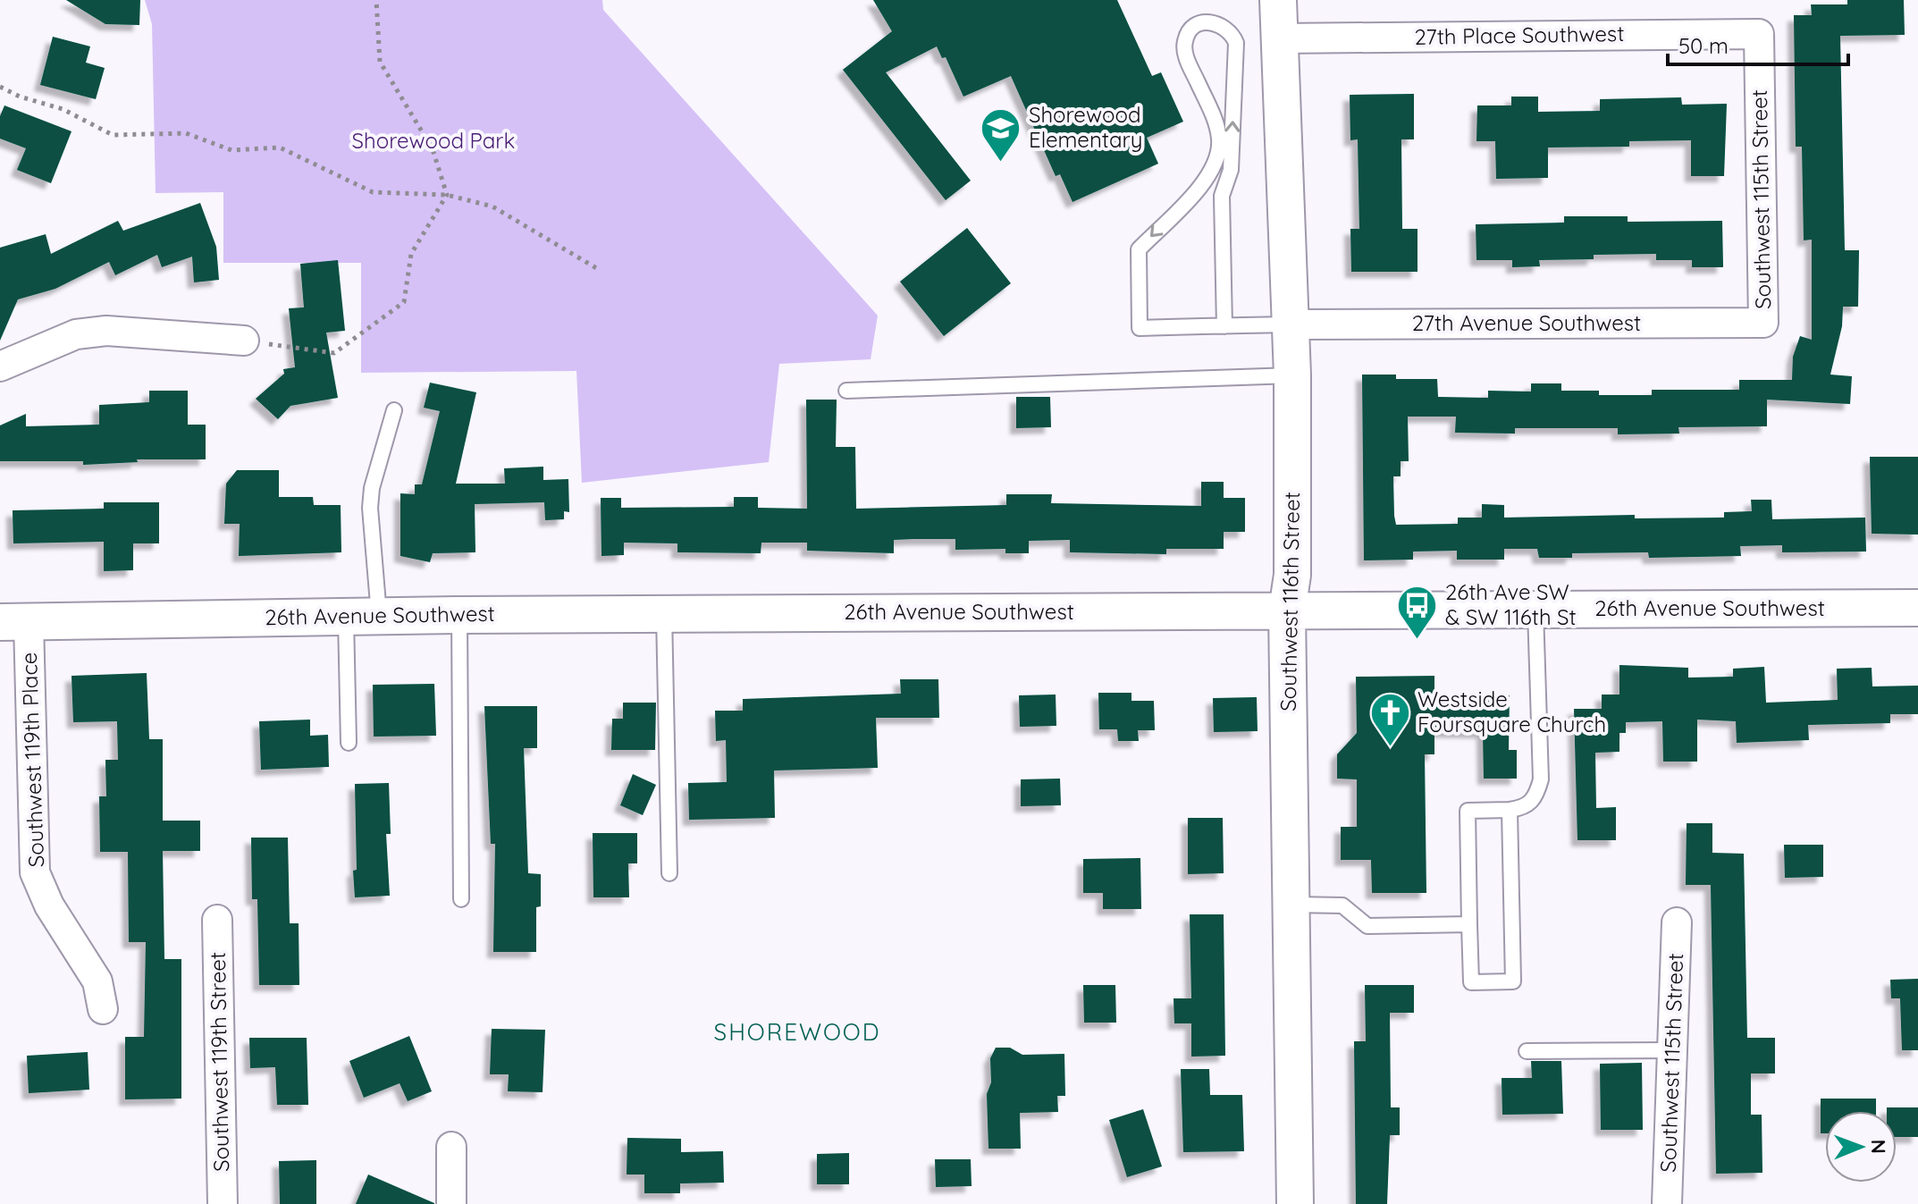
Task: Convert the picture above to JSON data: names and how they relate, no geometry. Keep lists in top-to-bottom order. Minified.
{"streets":{"street":["27th Place Southwest","Southwest 115th Street","27th Avenue Southwest","Southwest 116th Street","26th Avenue Southwest","Southwest 119th Place","Southwest 119th Street"]},"crossings":[["27th Place Southwest","Southwest 115th Street"],["27th Place Southwest","Southwest 116th Street"],["Southwest 115th Street","27th Avenue Southwest"],["27th Avenue Southwest","Southwest 116th Street"],["Southwest 116th Street","26th Avenue Southwest"],["26th Avenue Southwest","Southwest 119th Place"]],"districts":["SHOREWOOD"],"parks":["Shorewood Park"],"places":{"school or university":["Shorewood Elementary"],"bus stop":["26th Ave SW & SW 116th St"],"church":["Westside Foursquare Church"]},"scale_bar":"50 m","north":"right"}
